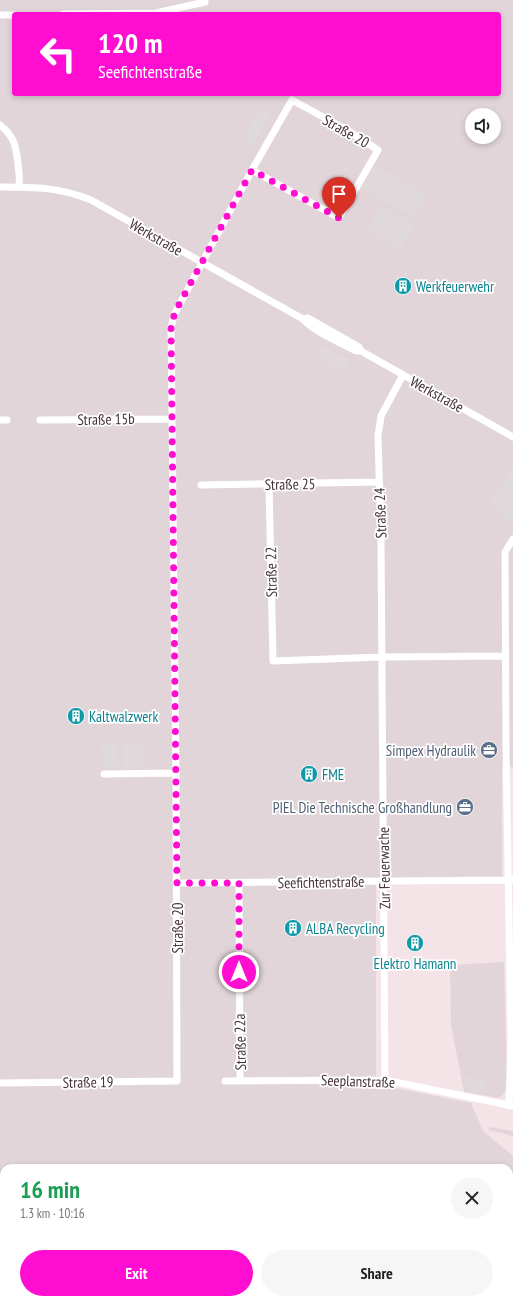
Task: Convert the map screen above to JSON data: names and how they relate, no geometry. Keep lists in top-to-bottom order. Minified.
{"streets":{"street":["Straße 20","Werkstraße","Straße 15b","Straße 25","Straße 24","Straße 22","Zur Feuerwache","Seefichtenstraße","Straße 22a","Seeplanstraße","Straße 19"]},"crossings":[["Straße 20","Werkstraße"],["Straße 20","Straße 15b"],["Straße 20","Seefichtenstraße"],["Straße 20","Straße 19"],["Werkstraße","Straße 24"],["Straße 25","Straße 24"],["Straße 25","Straße 22"],["Straße 24","Straße 22"],["Straße 24","Zur Feuerwache"],["Straße 22","Zur Feuerwache"],["Zur Feuerwache","Seefichtenstraße"],["Zur Feuerwache","Seeplanstraße"],["Seefichtenstraße","Straße 22a"],["Straße 22a","Seeplanstraße"]],"places":{"building":["Werkfeuerwehr","Kaltwalzwerk","FME","ALBA Recycling","Elektro Hamann"],"office":["Simpex Hydraulik","PIEL Die Technische Großhandlung"]},"page":{"turn":["120 m","Seefichtenstraße"],"heading":["16 min","1.3 km · 10:16"],"buttons":["Exit","Share"]}}
